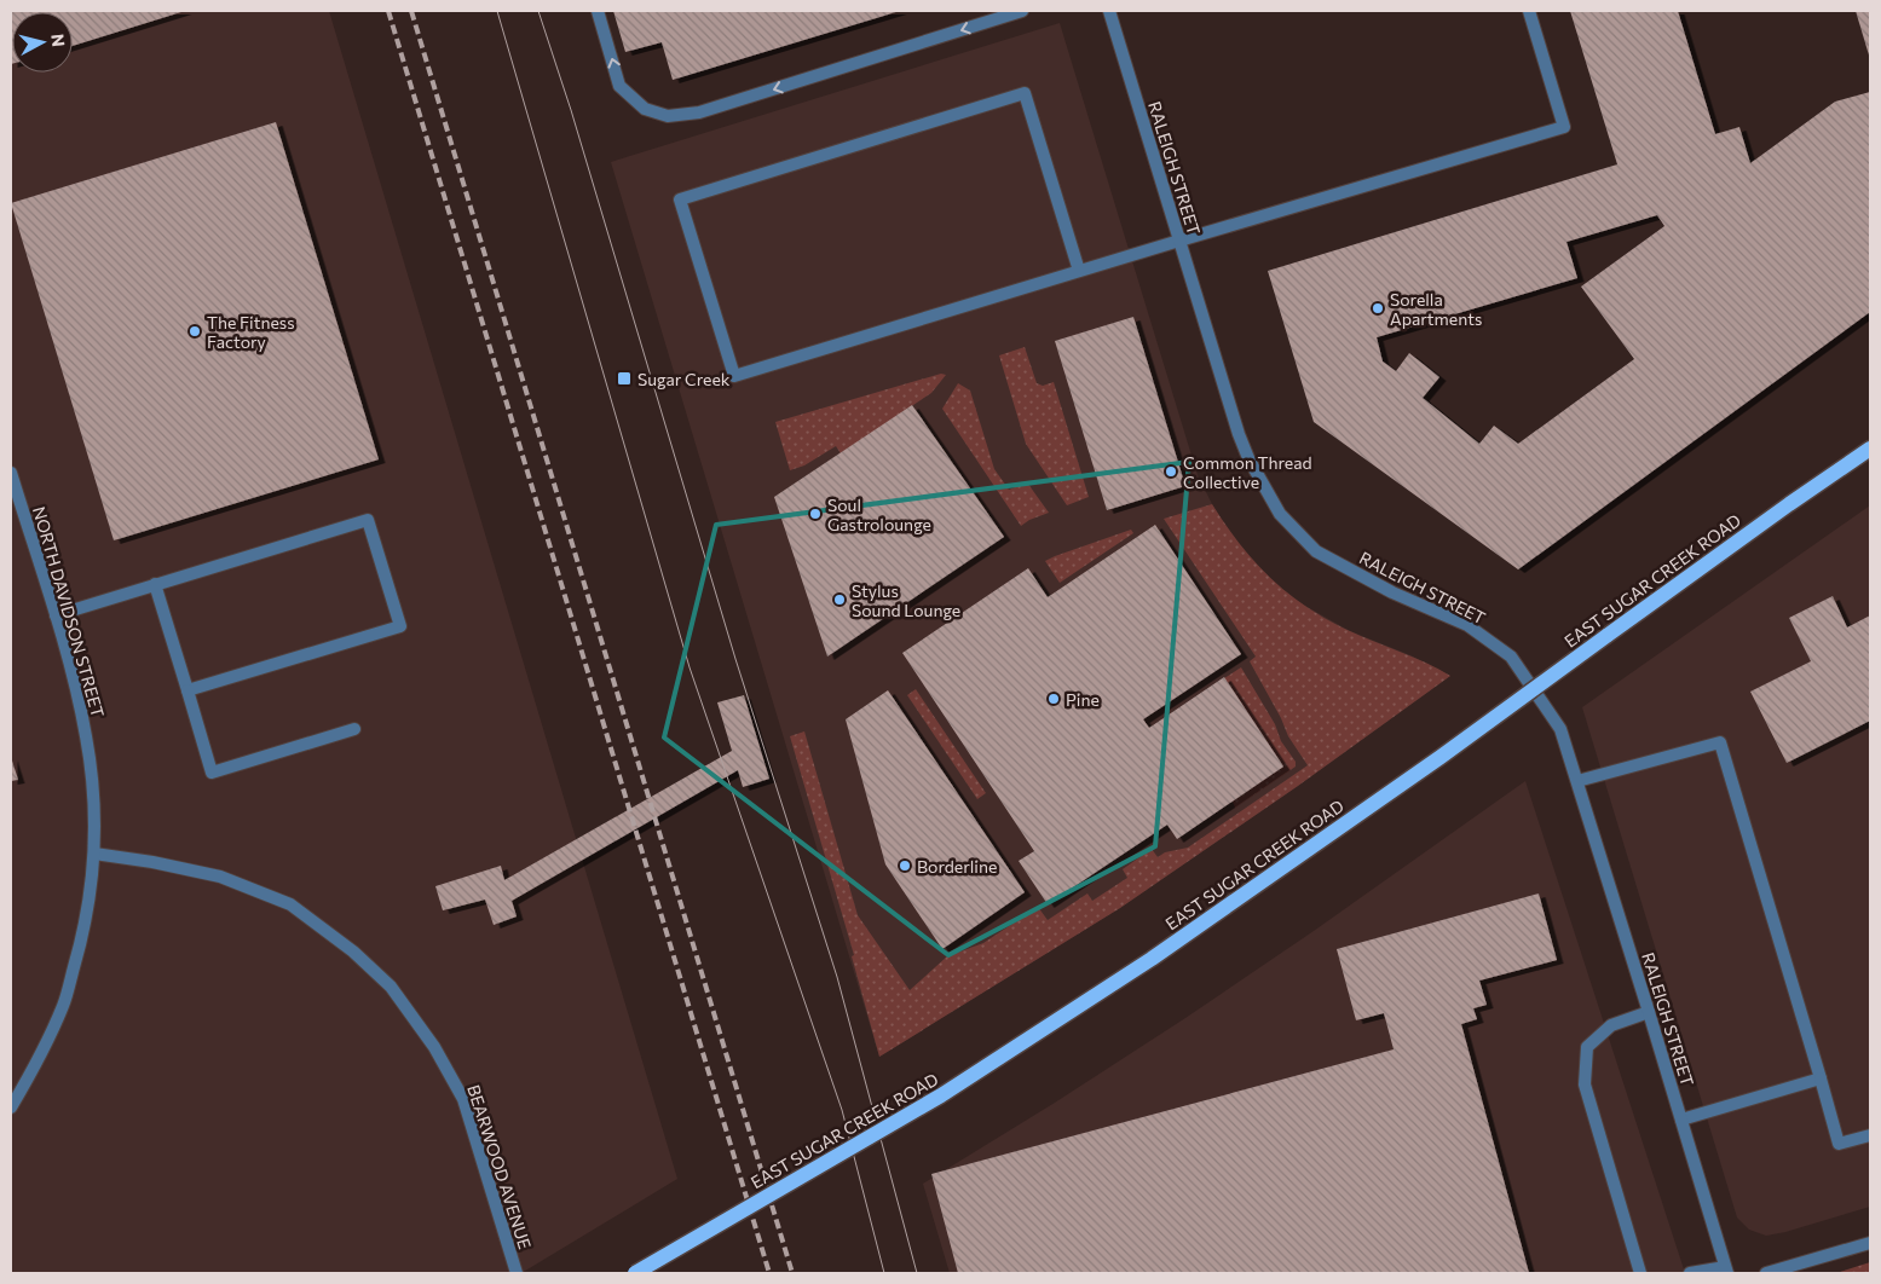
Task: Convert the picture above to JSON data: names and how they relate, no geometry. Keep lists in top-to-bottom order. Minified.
{"streets":{"main road":["EAST SUGAR CREEK ROAD"],"street":["RALEIGH STREET","NORTH DAVIDSON STREET","BEARWOOD AVENUE"]},"crossings":[["NORTH DAVIDSON STREET","BEARWOOD AVENUE"]],"places":{"other":["Sorella Apartments","The Fitness Factory","Common Thread Collective","Soul Gastrolounge","Stylus Sound Lounge","Pine","Borderline"],"transit":["Sugar Creek"]},"north":"right"}
